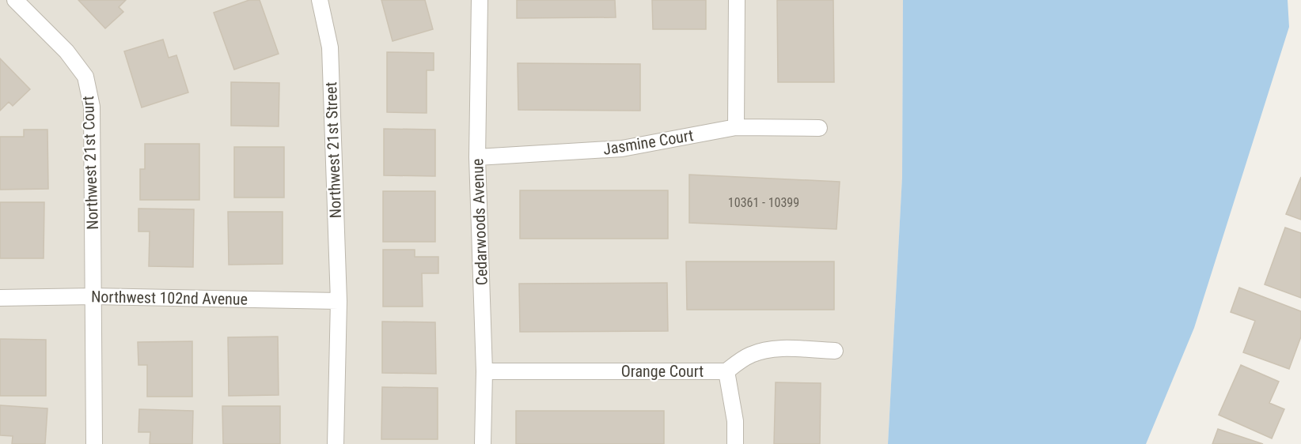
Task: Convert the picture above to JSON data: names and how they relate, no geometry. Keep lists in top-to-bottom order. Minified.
{"streets":{"street":["Jasmine Court","Northwest 21st Street","Northwest 21st Court","Cedarwoods Avenue","Northwest 102nd Avenue","Orange Court"]},"crossings":[["Jasmine Court","Cedarwoods Avenue"],["Northwest 21st Street","Northwest 102nd Avenue"],["Northwest 21st Court","Northwest 102nd Avenue"],["Cedarwoods Avenue","Orange Court"]],"house_numbers":["10361 - 10399"]}
